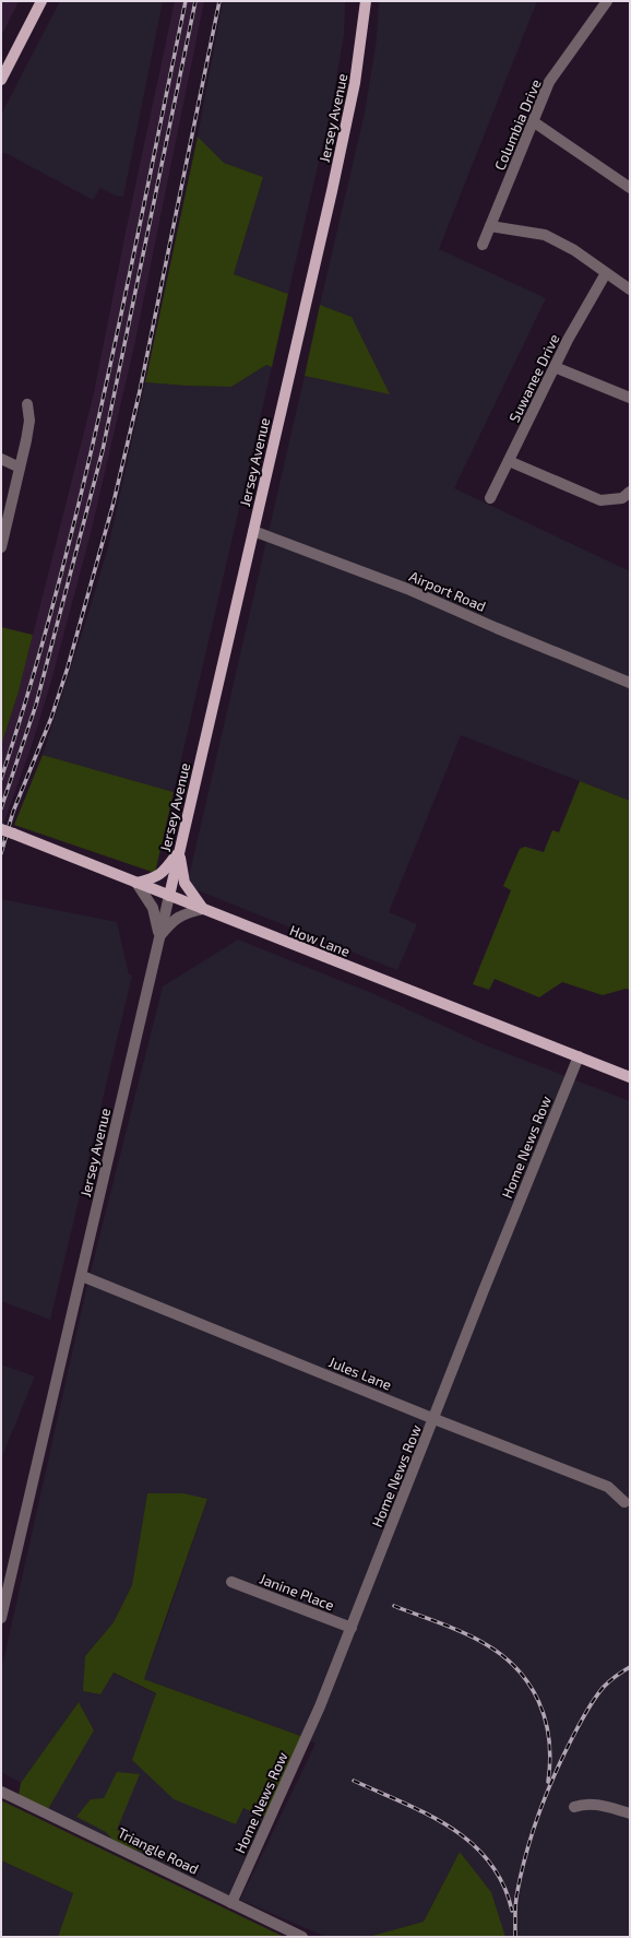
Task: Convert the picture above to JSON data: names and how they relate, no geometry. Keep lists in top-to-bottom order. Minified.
{"streets":{"main road":["Jersey Avenue","How Lane"],"street":["Columbia Drive","Suwanee Drive","Airport Road","Home News Row","Jules Lane","Janine Place","Triangle Road"]},"crossings":[["Jersey Avenue","Airport Road"],["Jersey Avenue","How Lane"],["Jersey Avenue","Jules Lane"],["How Lane","Home News Row"],["Home News Row","Jules Lane"],["Home News Row","Janine Place"],["Home News Row","Triangle Road"]]}
